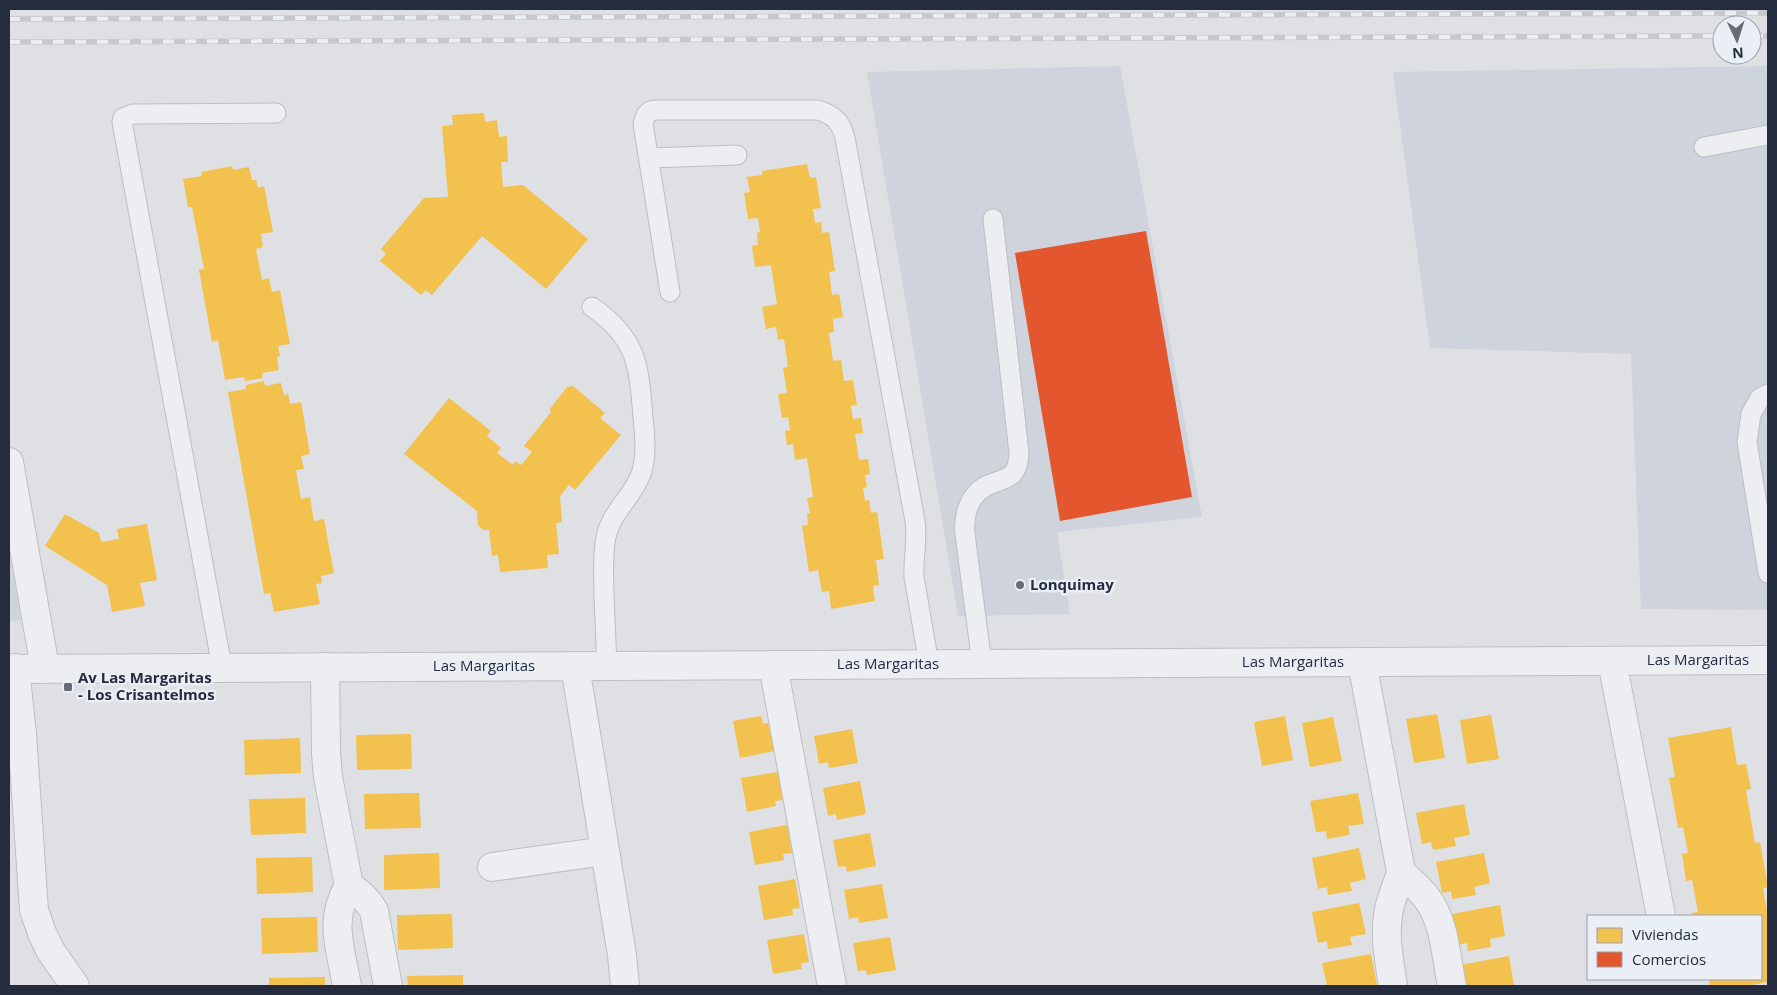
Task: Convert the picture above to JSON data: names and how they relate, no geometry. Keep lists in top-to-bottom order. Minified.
{"streets":{"street":["Las Margaritas"]},"places":{"other":["Lonquimay"],"transit":["Av Las Margaritas - Los Crisantelmos"]},"legend":["Viviendas","Comercios"],"north":"bottom"}
